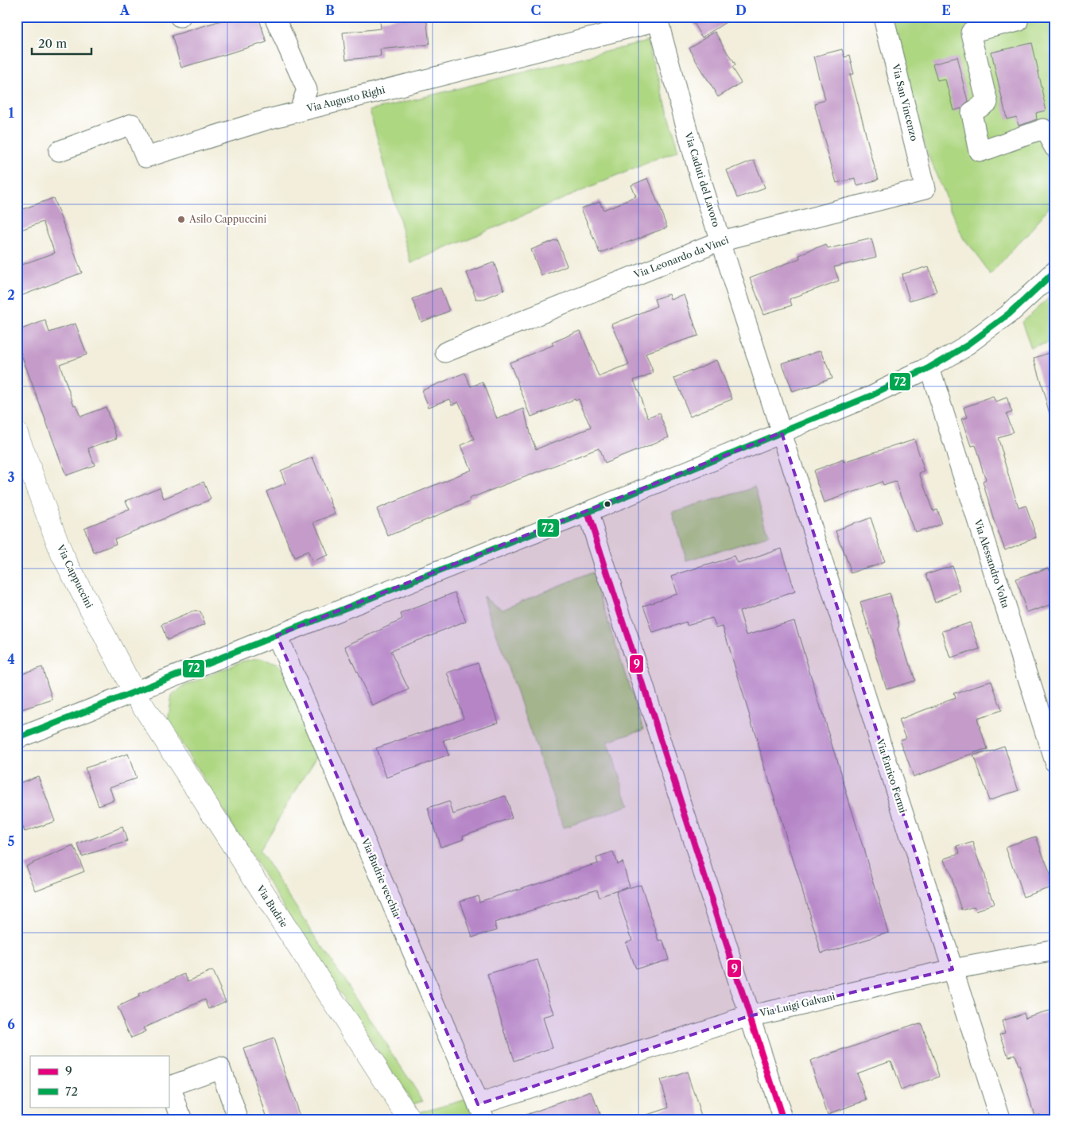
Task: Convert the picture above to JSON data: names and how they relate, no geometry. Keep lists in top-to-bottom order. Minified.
{"streets":{"main road":["Via Cappuccini","Via Budrie"],"street":["Via Augusto Righi","Via San Vincenzo","Via Caduti del Lavoro","Via Leonardo da Vinci","Via Alessandro Volta","Via Enrico Fermi","Via Budrie vecchia","Via Luigi Galvani"]},"crossings":[["Via Augusto Righi","Via Caduti del Lavoro"],["Via San Vincenzo","Via Leonardo da Vinci"],["Via Caduti del Lavoro","Via Leonardo da Vinci"],["Via Caduti del Lavoro","Via Enrico Fermi"],["Via Cappuccini","Via Budrie"],["Via Enrico Fermi","Via Luigi Galvani"],["Via Budrie vecchia","Via Luigi Galvani"]],"places":["Asilo Cappuccini"],"lines":["transit line 72","transit line 9"],"legend":["9","72"],"scale_bar":"20 m","grid":{"columns":["A","B","C","D","E"],"rows":["1","2","3","4","5","6"]}}
